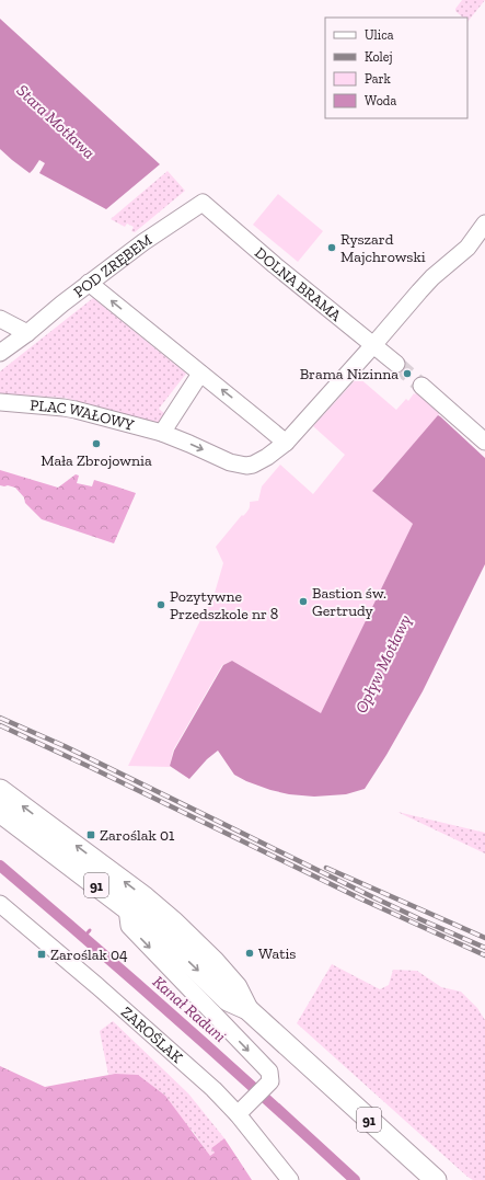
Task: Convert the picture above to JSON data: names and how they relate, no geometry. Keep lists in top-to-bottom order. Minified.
{"streets":{"main road":["91"],"street":["POD ZRĘBEM","DOLNA BRAMA","PLAC WAŁOWY","ZAROŚLAK"]},"crossings":[["POD ZRĘBEM","DOLNA BRAMA"],["DOLNA BRAMA","PLAC WAŁOWY"]],"water":["Stara Motława","Opływ Motławy","Kanał Raduni"],"places":{"other":["Ryszard Majchrowski","Brama Nizinna","Mała Zbrojownia","Bastion św. Gertrudy","Pozytywne Przedszkole nr 8","Watis"],"transit":["Zaroślak 01","Zaroślak 04"]},"legend":["Ulica","Kolej","Park","Woda"]}
